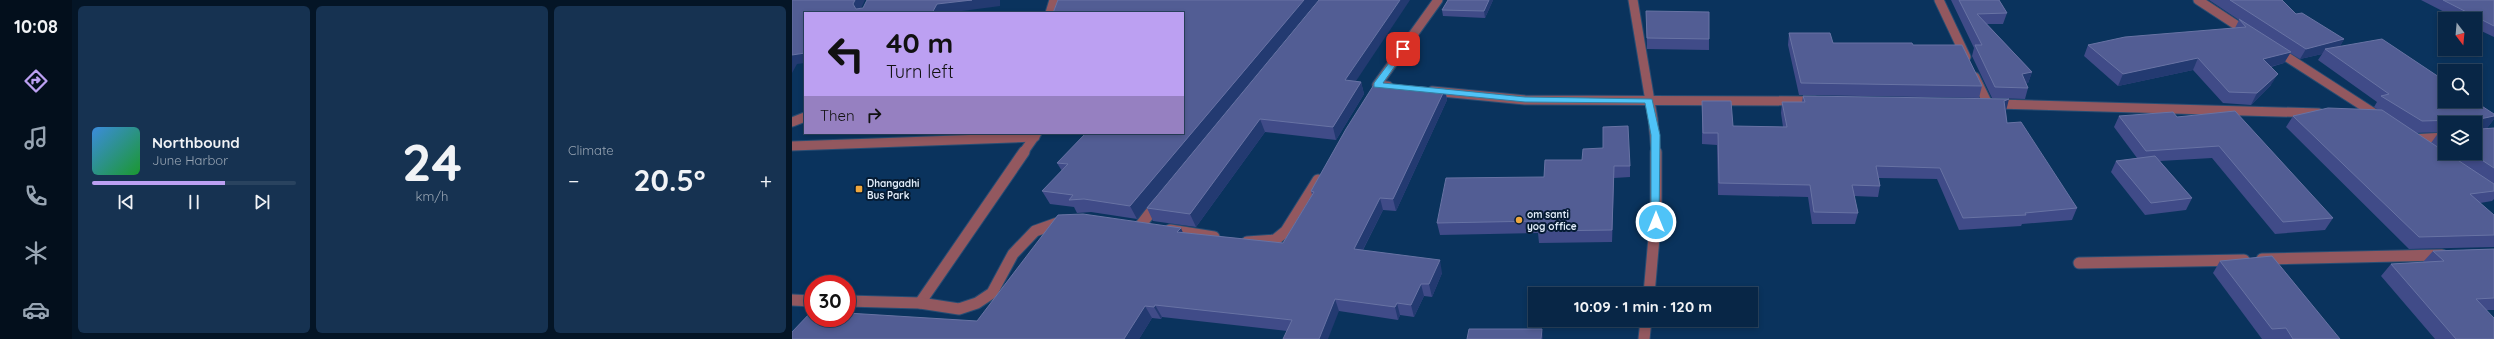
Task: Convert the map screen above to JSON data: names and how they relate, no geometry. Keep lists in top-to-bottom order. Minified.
{"places":{"transit":["Dhangadhi Bus Park"],"other":["om santi yog office"]},"north":"bottom","page":{"tabs":"10:08","tile":[["24","km/h"],"Climate"],"turn":["40 m","Turn left"],"then":"Then","song":["Northbound","June Harbor"],"heat":["−","20.5°","+"],"limit":"30","trip":"10:09 · 1 min · 120 m"}}
